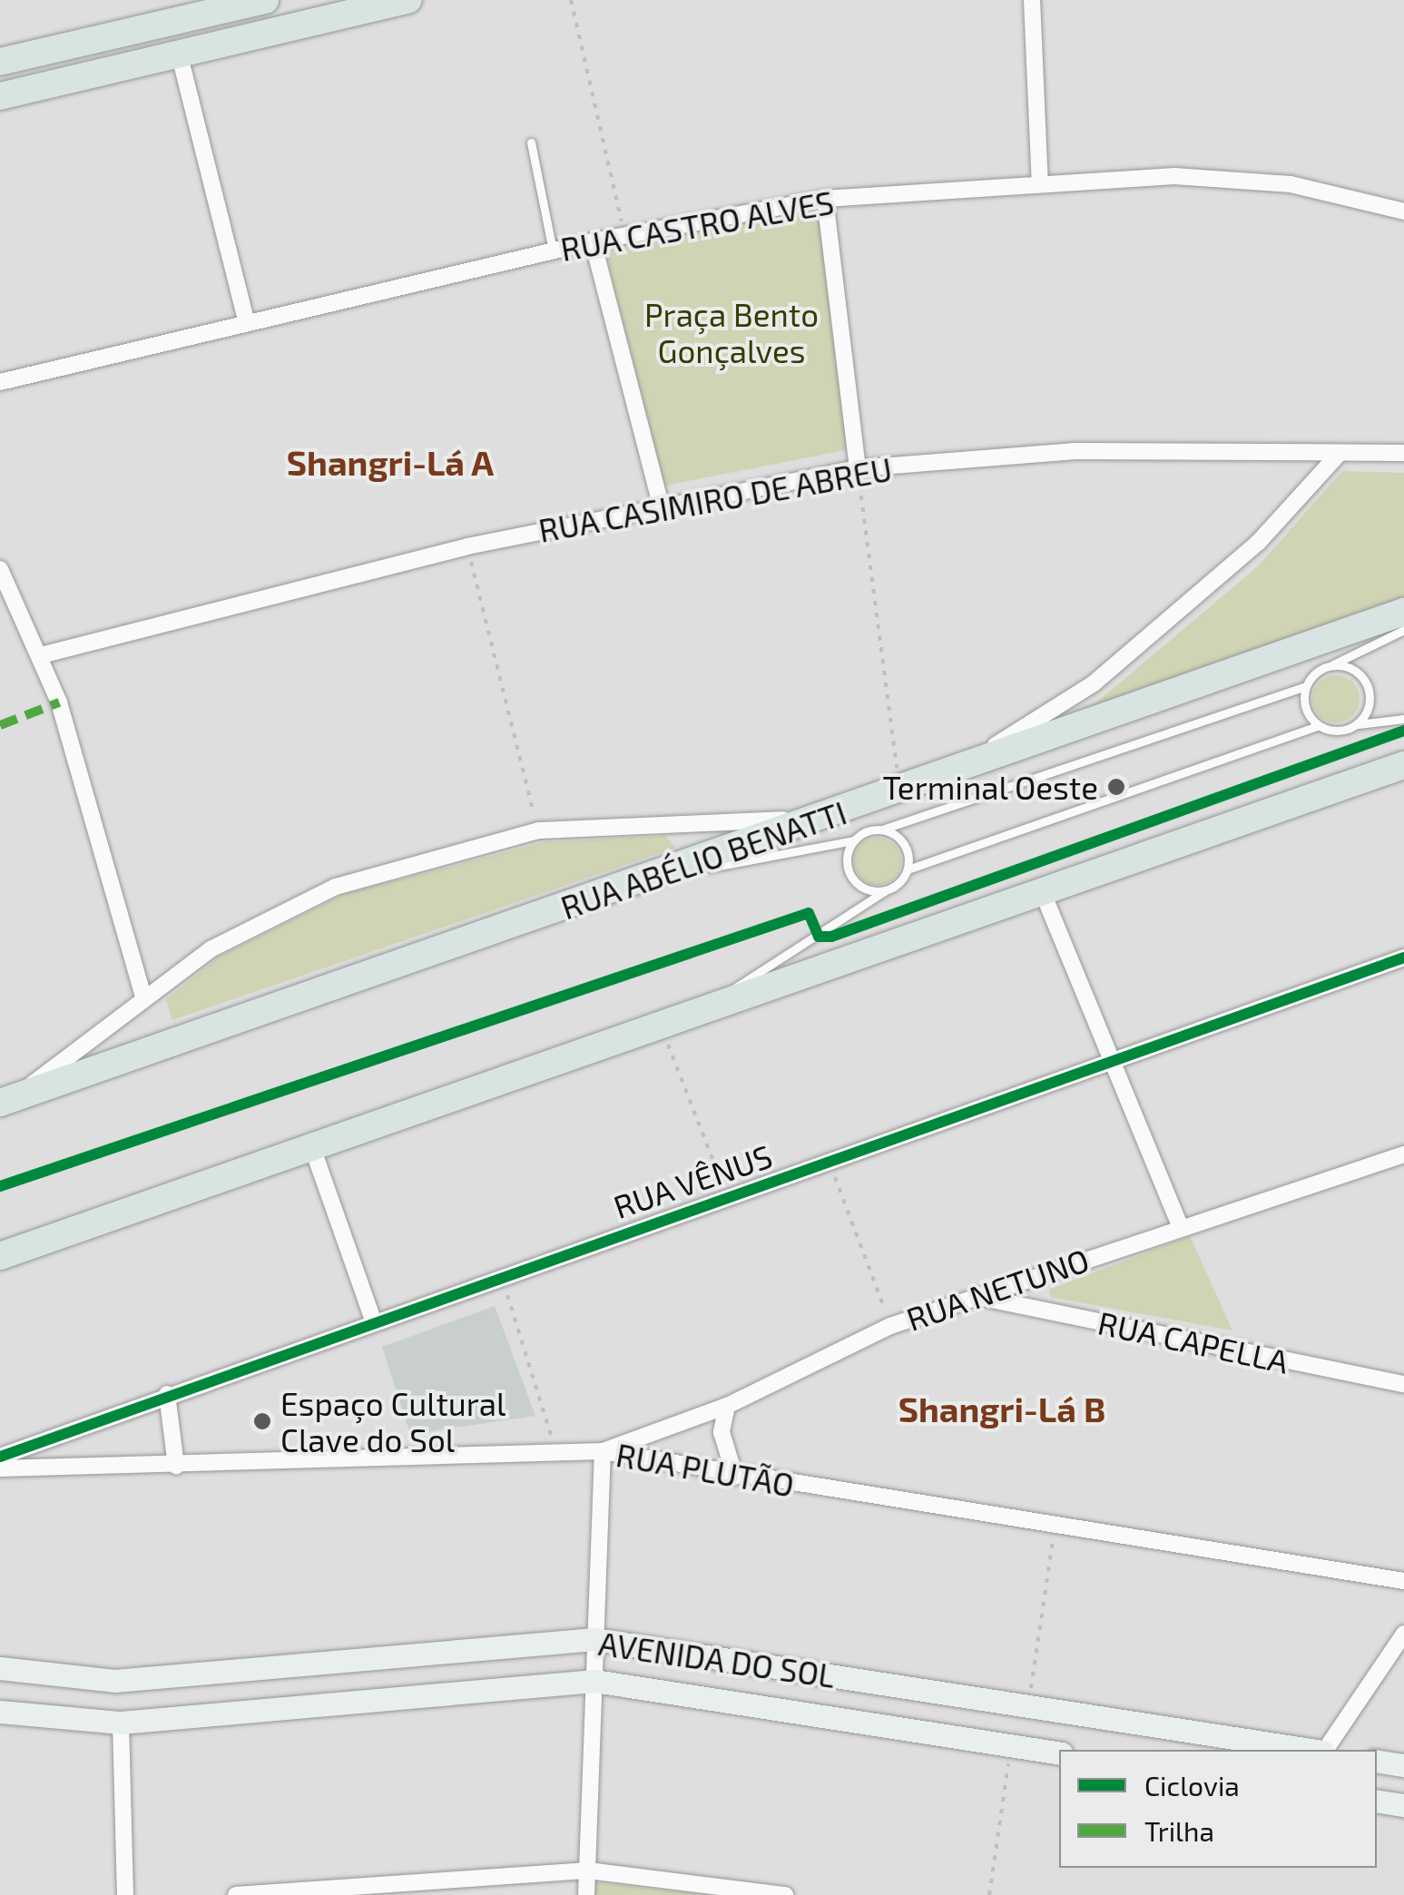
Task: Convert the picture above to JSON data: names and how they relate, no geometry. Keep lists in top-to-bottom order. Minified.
{"streets":{"main road":["RUA ABÉLIO BENATTI"],"street":["RUA CASTRO ALVES","RUA CASIMIRO DE ABREU","RUA VÊNUS","RUA NETUNO","RUA CAPELLA","RUA PLUTÃO","AVENIDA DO SOL"]},"crossings":[["RUA NETUNO","RUA CAPELLA"],["RUA NETUNO","RUA PLUTÃO"]],"districts":["Shangri-Lá A","Shangri-Lá B"],"parks":["Praça Bento Gonçalves"],"places":["Terminal Oeste","Espaço Cultural Clave do Sol"],"legend":["Ciclovia","Trilha"]}
